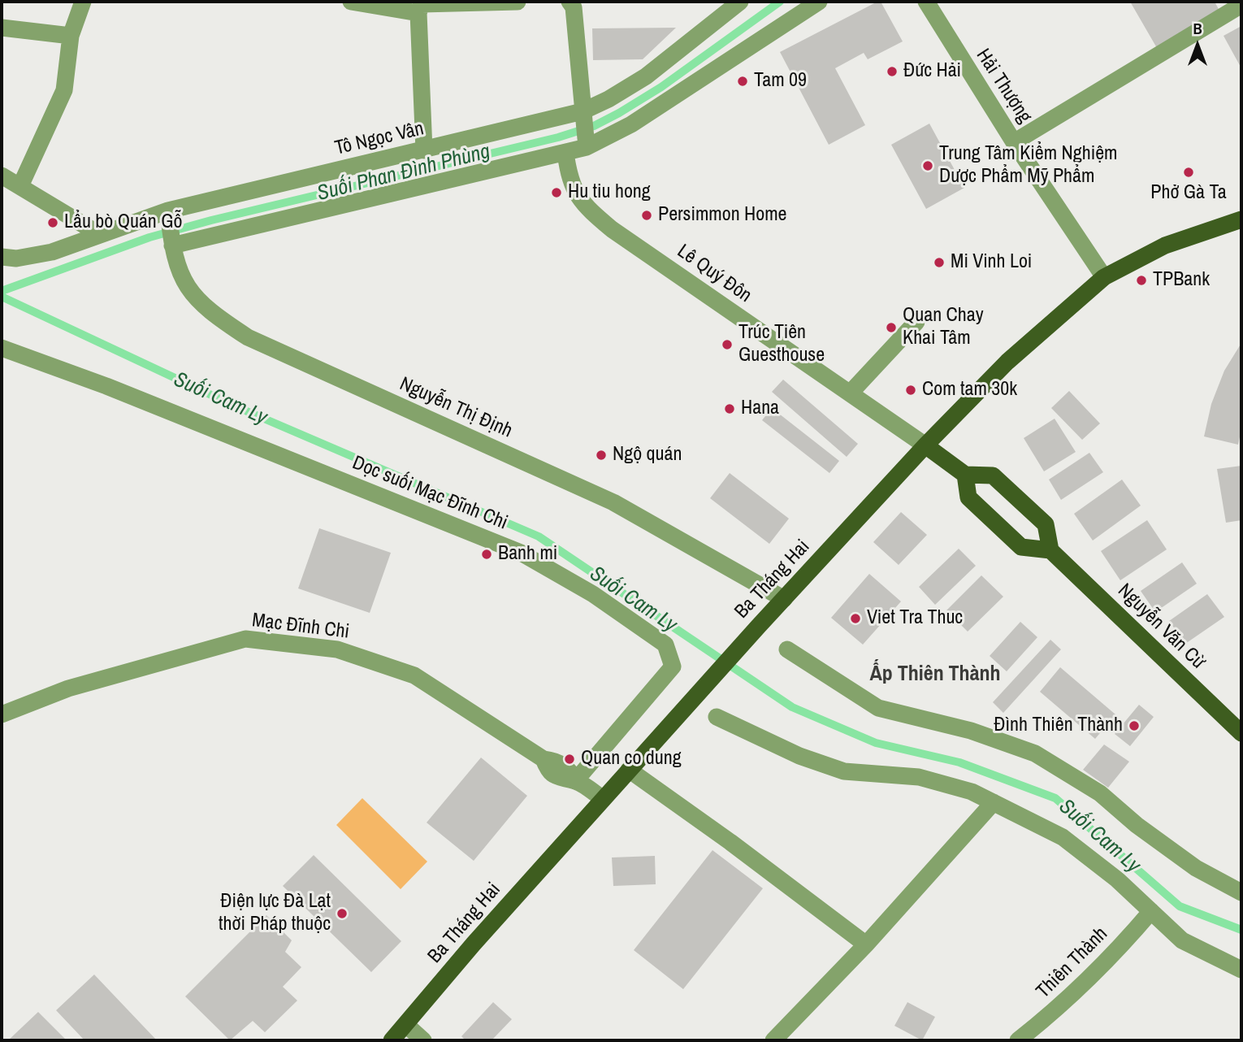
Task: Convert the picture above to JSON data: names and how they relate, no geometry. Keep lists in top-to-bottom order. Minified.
{"streets":{"main road":["Ba Tháng Hai","Nguyễn Văn Cừ"],"street":["Hải Thượng","Tô Ngọc Vân","Lê Quý Đôn","Nguyễn Thị Định","Dọc suối Mạc Đĩnh Chi","Mạc Đĩnh Chi","Thiên Thành"]},"crossings":[["Hải Thượng","Ba Tháng Hai"],["Tô Ngọc Vân","Lê Quý Đôn"],["Tô Ngọc Vân","Nguyễn Thị Định"],["Lê Quý Đôn","Ba Tháng Hai"],["Nguyễn Thị Định","Ba Tháng Hai"],["Dọc suối Mạc Đĩnh Chi","Mạc Đĩnh Chi"],["Ba Tháng Hai","Mạc Đĩnh Chi"]],"districts":["Ấp Thiên Thành"],"water":["Suối Phan Đình Phùng","Suối Cam Ly"],"places":["Đức Hải","Tam 09","Trung Tâm Kiểm Nghiệm Dược Phẩm Mỹ Phẩm","Phở Gà Ta","Hu tiu hong","Persimmon Home","Lẩu bò Quán Gỗ","Mi Vinh Loi","TPBank","Quan Chay Khai Tâm","Trúc Tiên Guesthouse","Com tam 30k","Hana","Ngộ quán","Banh mi","Viet Tra Thuc","Đình Thiên Thành","Quan co dung","Điện lực Đà Lạt thời Pháp thuộc"],"north":"top"}
